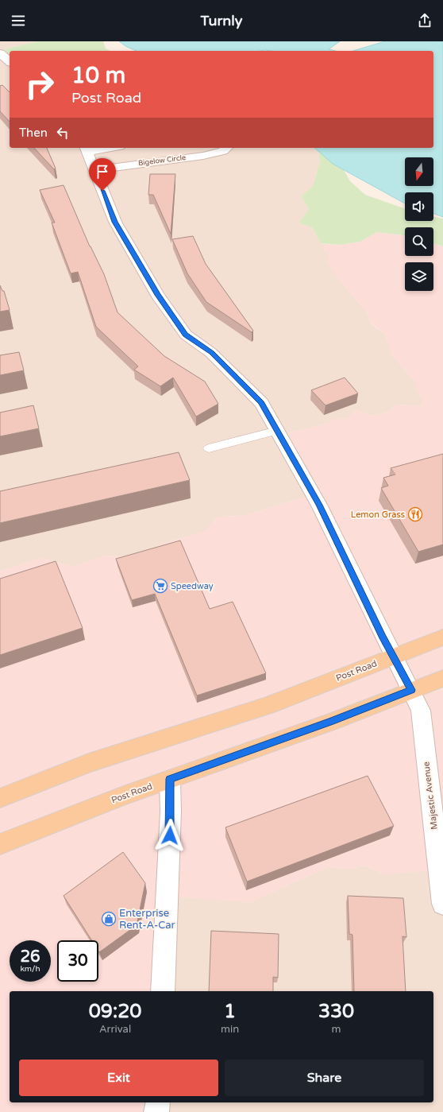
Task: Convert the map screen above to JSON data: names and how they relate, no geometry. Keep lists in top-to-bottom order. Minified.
{"streets":{"main road":["Post Road"],"street":["Bigelow Circle","Majestic Avenue"]},"crossings":[["Bigelow Circle","Majestic Avenue"],["Post Road","Majestic Avenue"]],"places":{"restaurant":["Lemon Grass"],"supermarket":["Speedway"],"shop":["Enterprise Rent-A-Car"]},"north":"bottom","page":{"header":"Turnly","turn":["10 m","Post Road"],"then":"Then","speed":"26 km/h","limit":"30","eta":["09:20","Arrival","1","min","330","m"],"buttons":["Exit","Share"]}}
